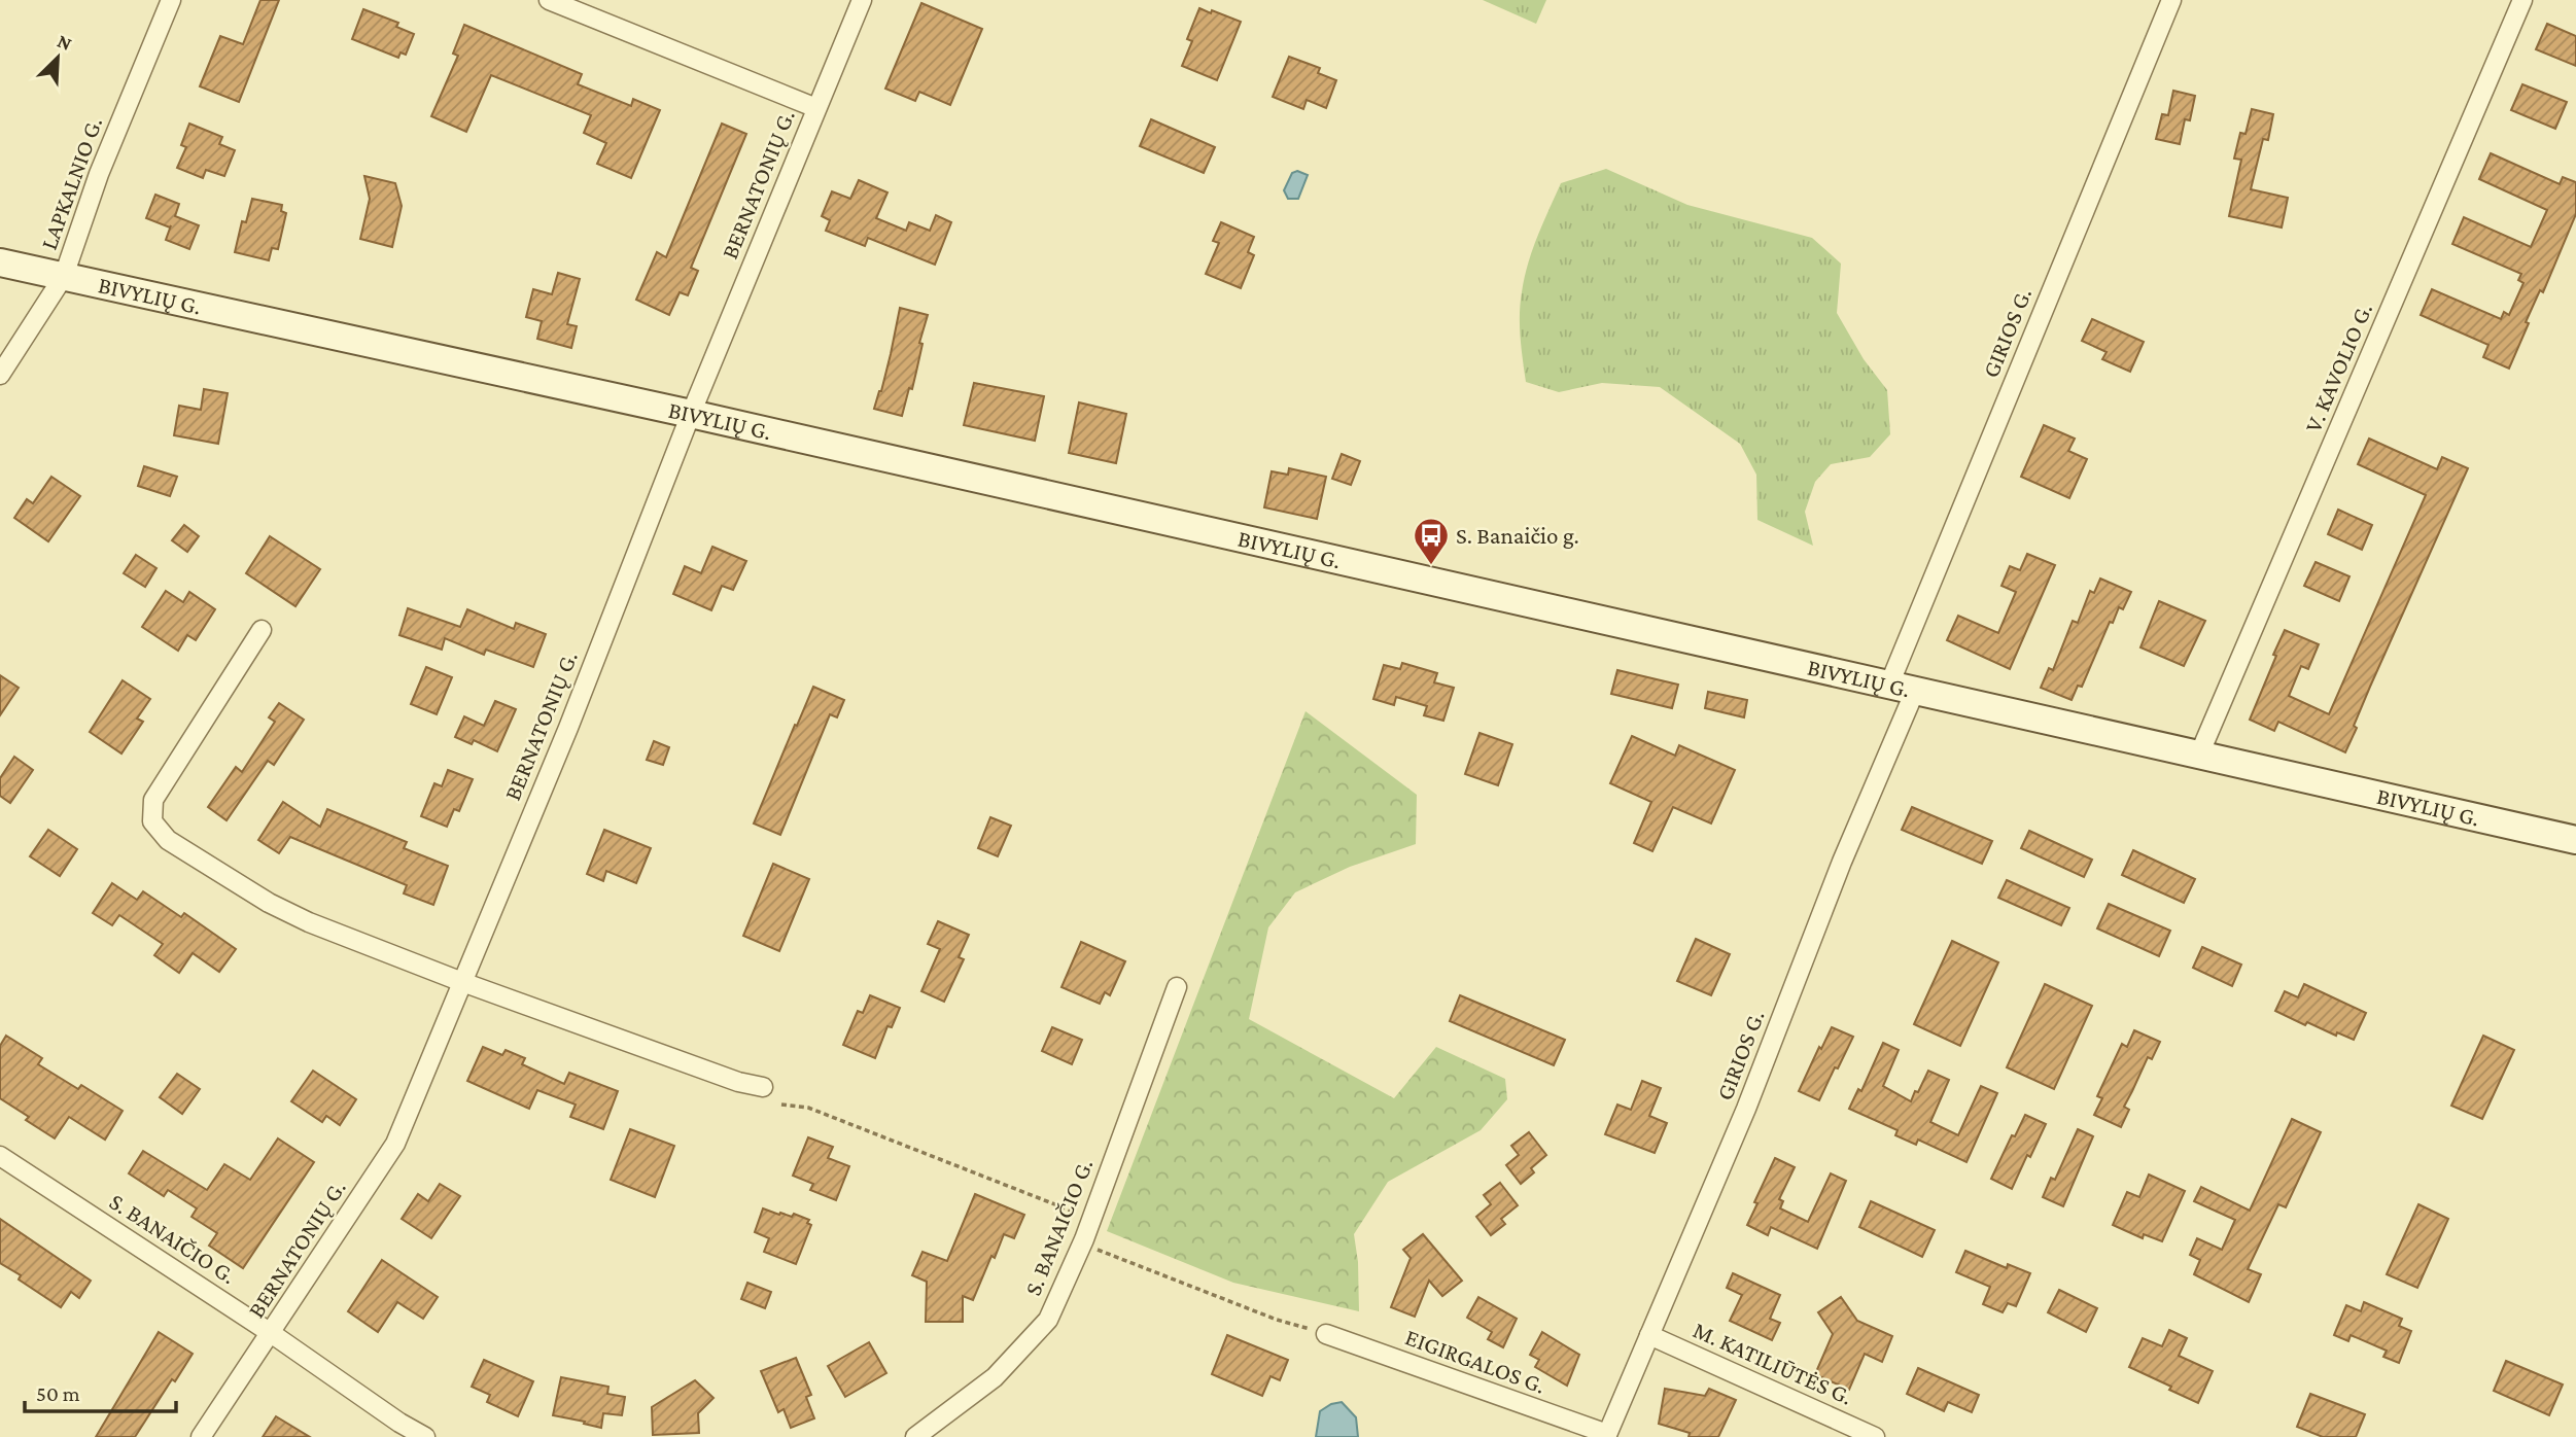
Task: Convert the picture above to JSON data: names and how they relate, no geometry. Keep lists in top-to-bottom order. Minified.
{"streets":{"street":["LAPKALNIO G.","BERNATONIŲ G.","BIVYLIŲ G.","GIRIOS G.","V. KAVOLIO G.","S. BANAIČIO G.","EIGIRGALOS G.","M. KATILIŪTĖS G."]},"crossings":[["LAPKALNIO G.","BIVYLIŲ G."],["BERNATONIŲ G.","BIVYLIŲ G."],["BERNATONIŲ G.","S. BANAIČIO G."],["BIVYLIŲ G.","GIRIOS G."],["BIVYLIŲ G.","V. KAVOLIO G."],["GIRIOS G.","EIGIRGALOS G."],["GIRIOS G.","M. KATILIŪTĖS G."]],"places":{"bus stop":["S. Banaičio g."]},"scale_bar":"50 m","north":"top right"}
